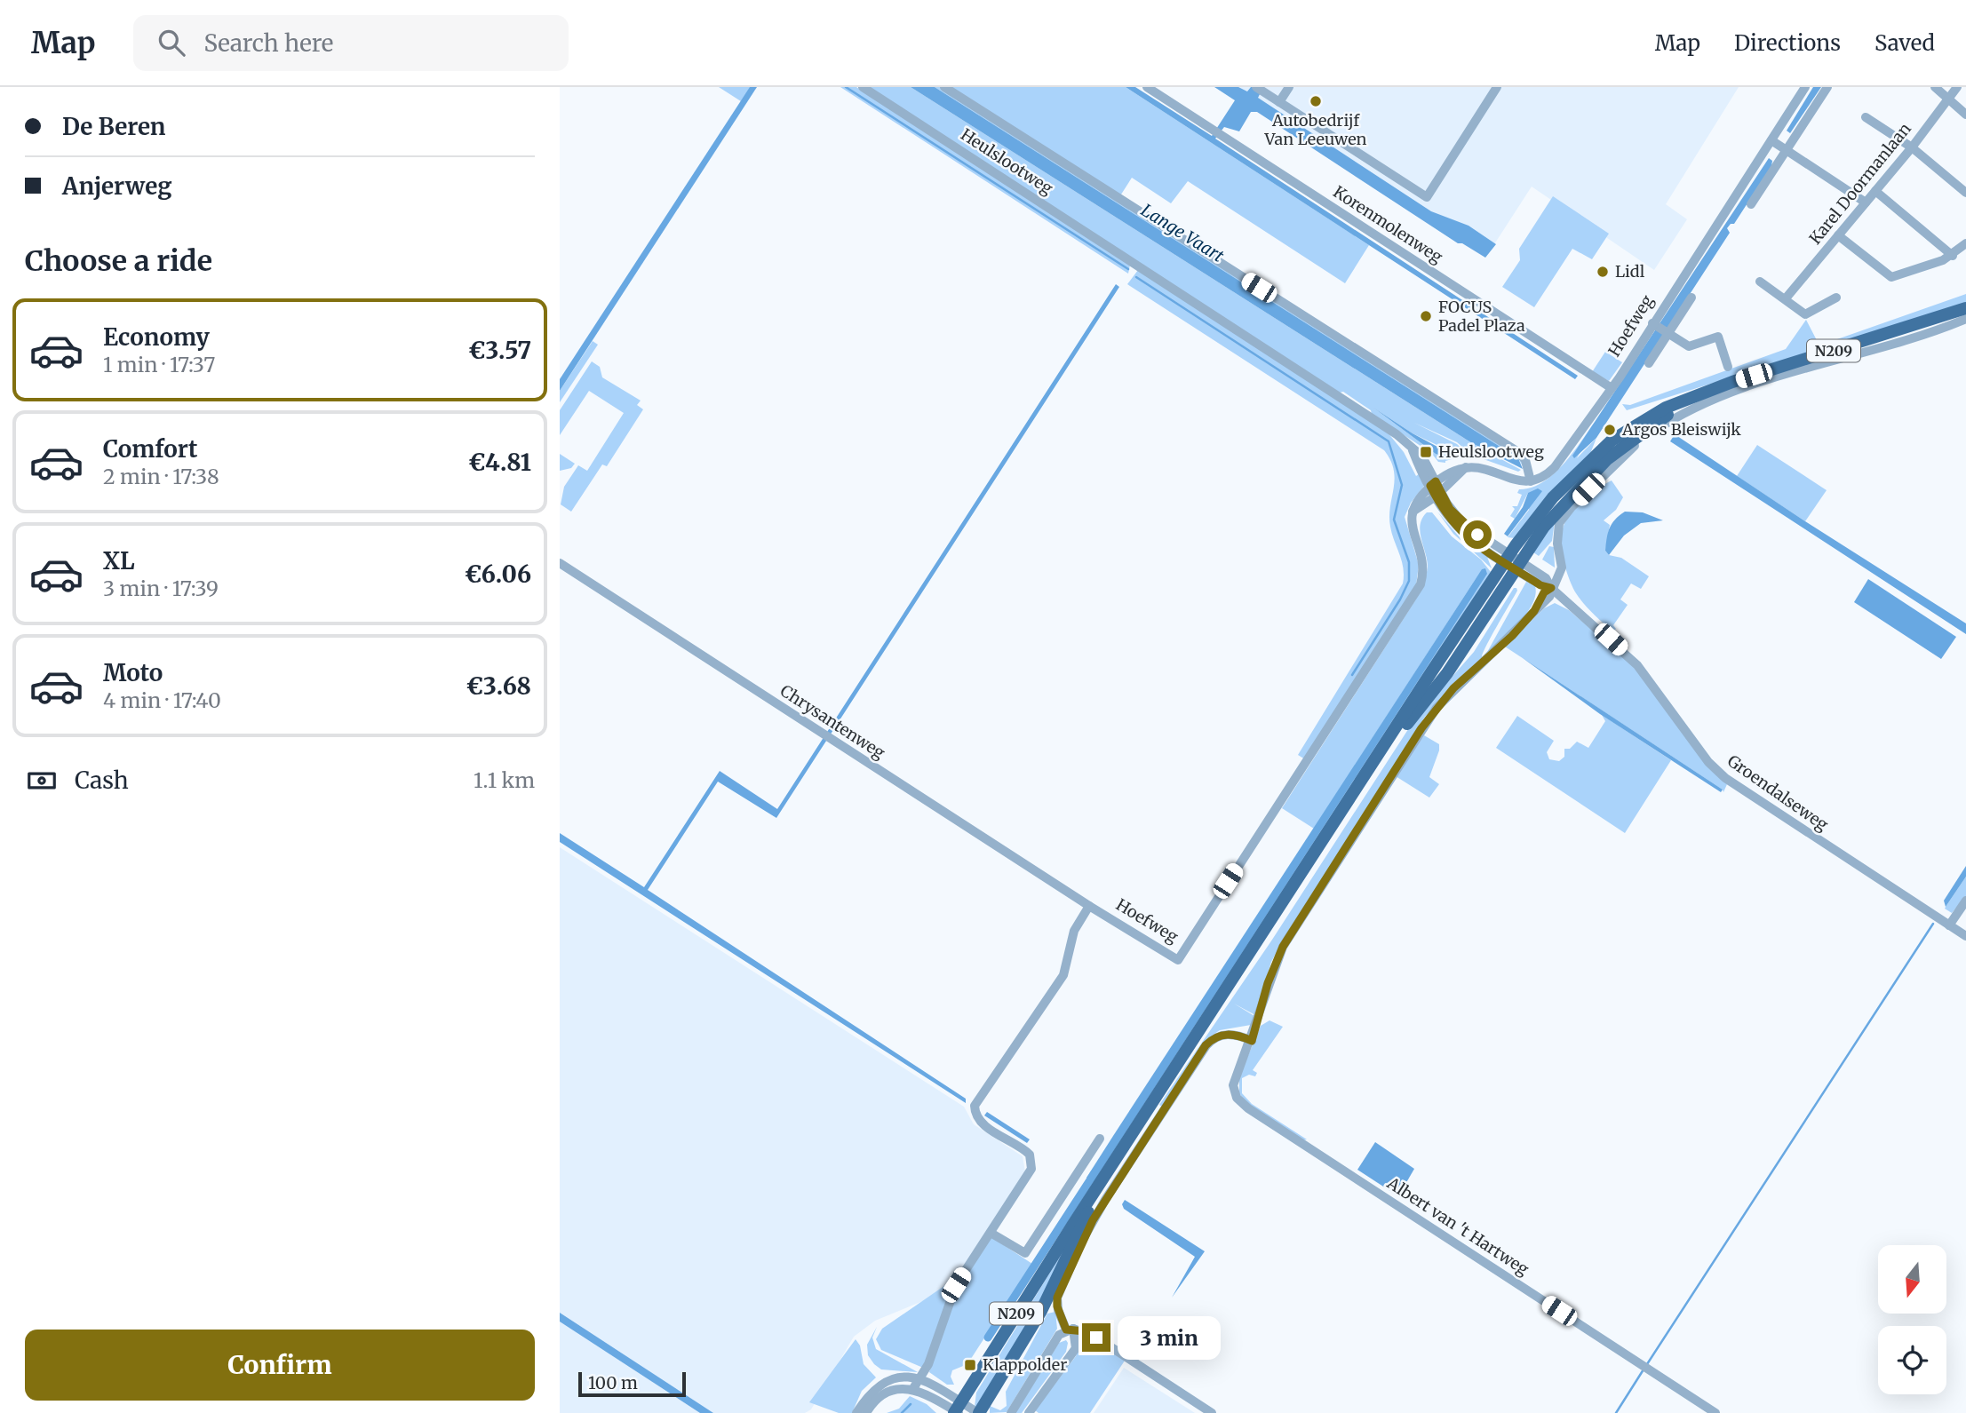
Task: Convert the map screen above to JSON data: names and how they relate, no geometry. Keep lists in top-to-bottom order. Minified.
{"streets":{"main road":["N209"],"street":["Heulslootweg","Karel Doormanlaan","Korenmolenweg","Hoefweg","Chrysantenweg","Groendalseweg","Albert van 't Hartweg"]},"crossings":[["Heulslootweg","N209"],["Heulslootweg","Groendalseweg"],["Korenmolenweg","Hoefweg"],["Hoefweg","Chrysantenweg"],["N209","Groendalseweg"]],"water":["Lange Vaart"],"places":{"other":["Autobedrijf Van Leeuwen","Lidl","FOCUS Padel Plaza","Argos Bleiswijk"],"transit":["Heulslootweg","Klappolder"]},"scale_bar":"100 m","north":"bottom","page":{"header":"Map","search":"Search here","nav":["Map","Directions","Saved"],"banner":["De Beren","Anjerweg"],"heading":"Choose a ride","list":[{"name":"Economy","note":"1 min · 17:37","value":"€3.57"},{"name":"Comfort","note":"2 min · 17:38","value":"€4.81"},{"name":"XL","note":"3 min · 17:39","value":"€6.06"},{"name":"Moto","note":"4 min · 17:40","value":"€3.68"}],"pay":["Cash","1.1 km"],"bubble":"3 min","buttons":"Confirm","scale":"100 m"}}
